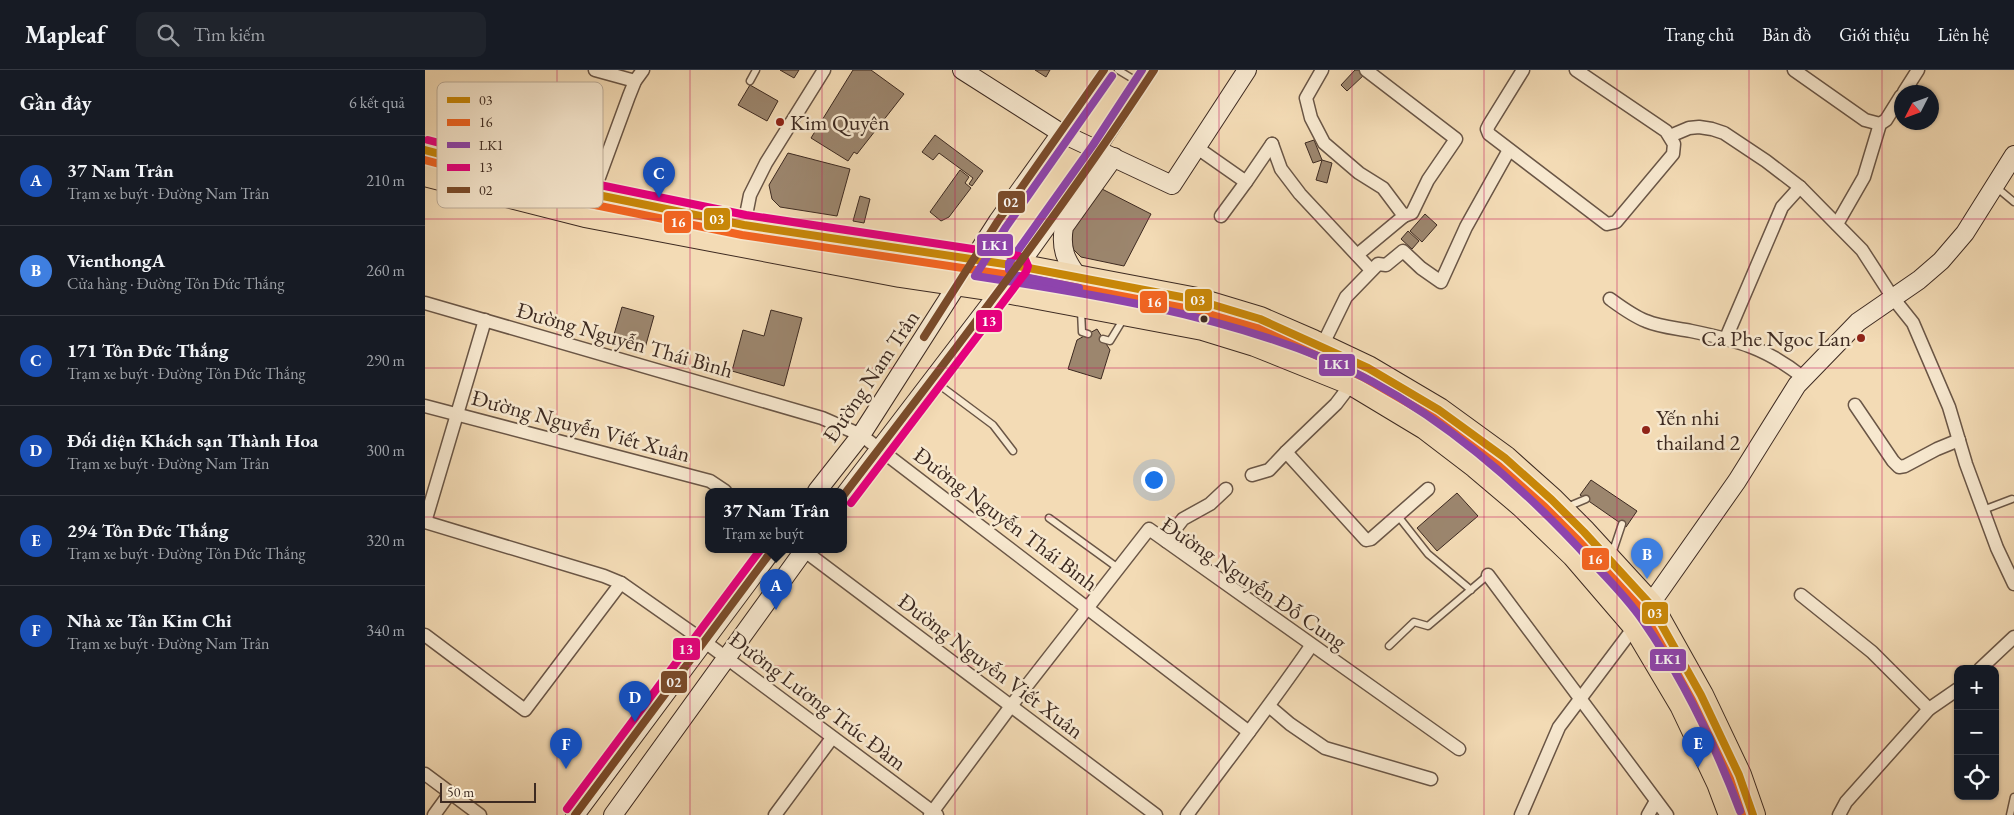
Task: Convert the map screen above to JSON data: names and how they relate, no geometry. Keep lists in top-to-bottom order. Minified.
{"streets":{"street":["Đường Nguyễn Thái Bình","Đường Nam Trân","Đường Nguyễn Viết Xuân","Đường Nguyễn Đỗ Cung","Đường Lương Trúc Đàm"]},"crossings":[["Đường Nguyễn Thái Bình","Đường Nam Trân"],["Đường Nguyễn Thái Bình","Đường Nguyễn Đỗ Cung"],["Đường Nguyễn Viết Xuân","Đường Nguyễn Đỗ Cung"],["Đường Nguyễn Đỗ Cung","Đường Lương Trúc Đàm"]],"places":["Kim Quyên","Ca Phe Ngoc Lan","Yến nhi thailand 2"],"lines":["transit line LK1","transit line 02","transit line 13","transit line 03","transit line 16"],"legend":["03","16","LK1","13","02"],"scale_bar":"50 m","north":"bottom left","page":{"header":"Mapleaf","search":"Tìm kiếm","nav":["Trang chủ","Bản đồ","Giới thiệu","Liên hệ"],"heading":["Gần đây","6 kết quả"],"list":[{"mark":"A","name":"37 Nam Trân","note":"Trạm xe buýt · Đường Nam Trân","value":"210 m"},{"mark":"B","name":"VienthongA","note":"Cửa hàng · Đường Tôn Đức Thắng","value":"260 m"},{"mark":"C","name":"171 Tôn Đức Thắng","note":"Trạm xe buýt · Đường Tôn Đức Thắng","value":"290 m"},{"mark":"D","name":"Đối diện Khách sạn Thành Hoa","note":"Trạm xe buýt · Đường Nam Trân","value":"300 m"},{"mark":"E","name":"294 Tôn Đức Thắng","note":"Trạm xe buýt · Đường Tôn Đức Thắng","value":"320 m"},{"mark":"F","name":"Nhà xe Tân Kim Chi","note":"Trạm xe buýt · Đường Nam Trân","value":"340 m"}],"pins":["C","B","A","D","E","F"],"popup":["37 Nam Trân","Trạm xe buýt"],"map_buttons":["+","−"],"scale":"50 m"}}
